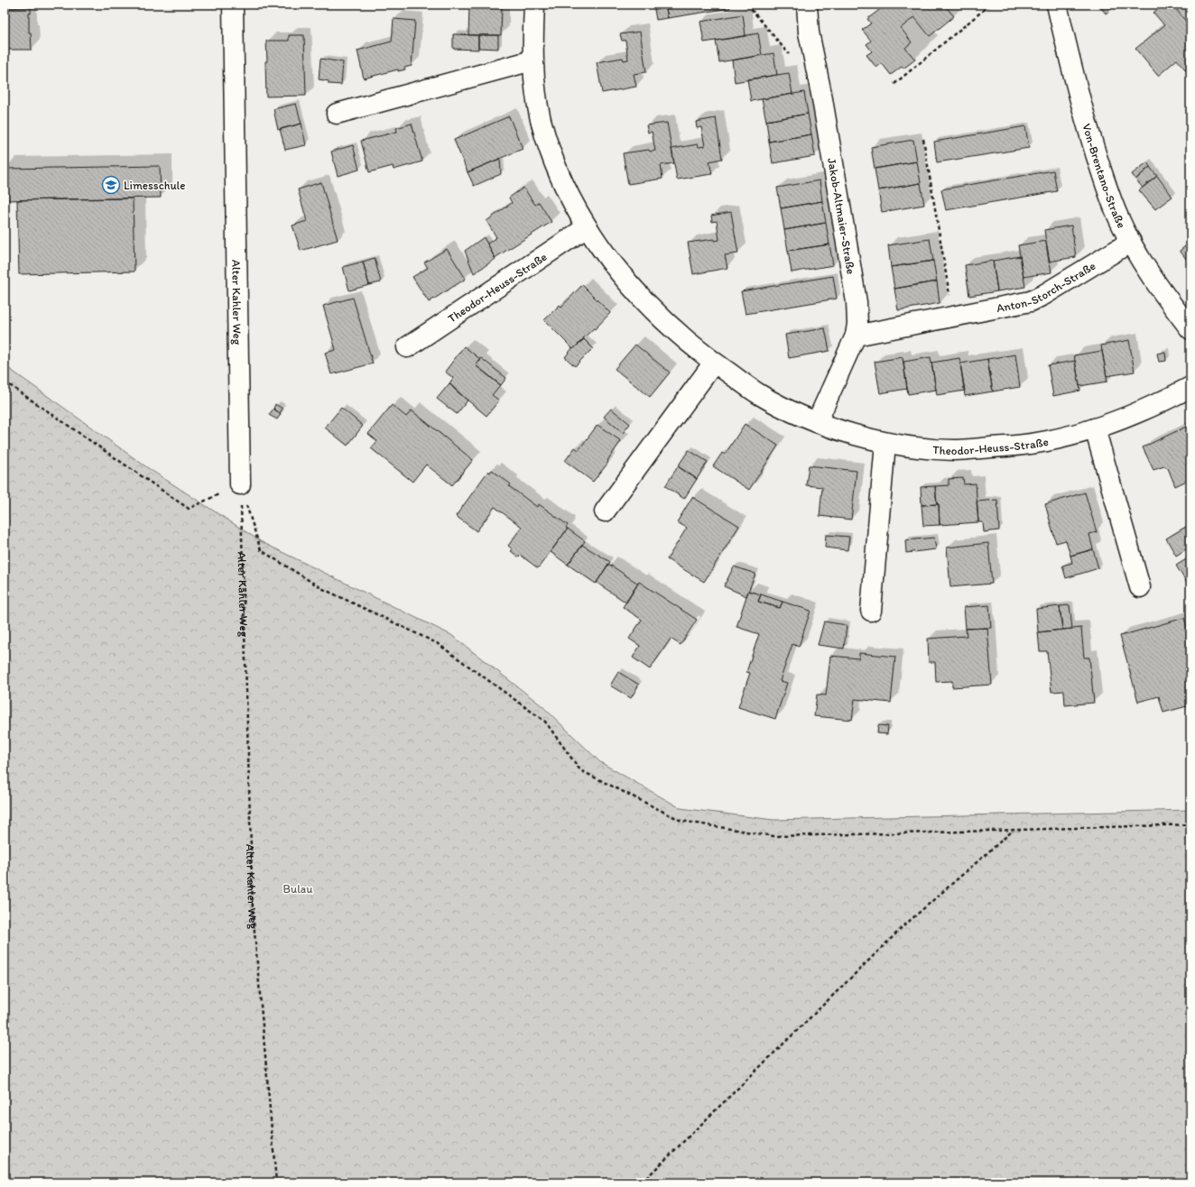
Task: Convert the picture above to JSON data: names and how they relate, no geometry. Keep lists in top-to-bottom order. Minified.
{"streets":{"street":["Von-Brentano-Straße","Jakob-Altmaier-Straße","Anton-Storch-Straße","Theodor-Heuss-Straße","Alter Kahler Weg"]},"crossings":[["Von-Brentano-Straße","Anton-Storch-Straße"],["Jakob-Altmaier-Straße","Anton-Storch-Straße"],["Jakob-Altmaier-Straße","Theodor-Heuss-Straße"]],"parks":["Bulau"],"places":{"school or university":["Limesschule"]}}
